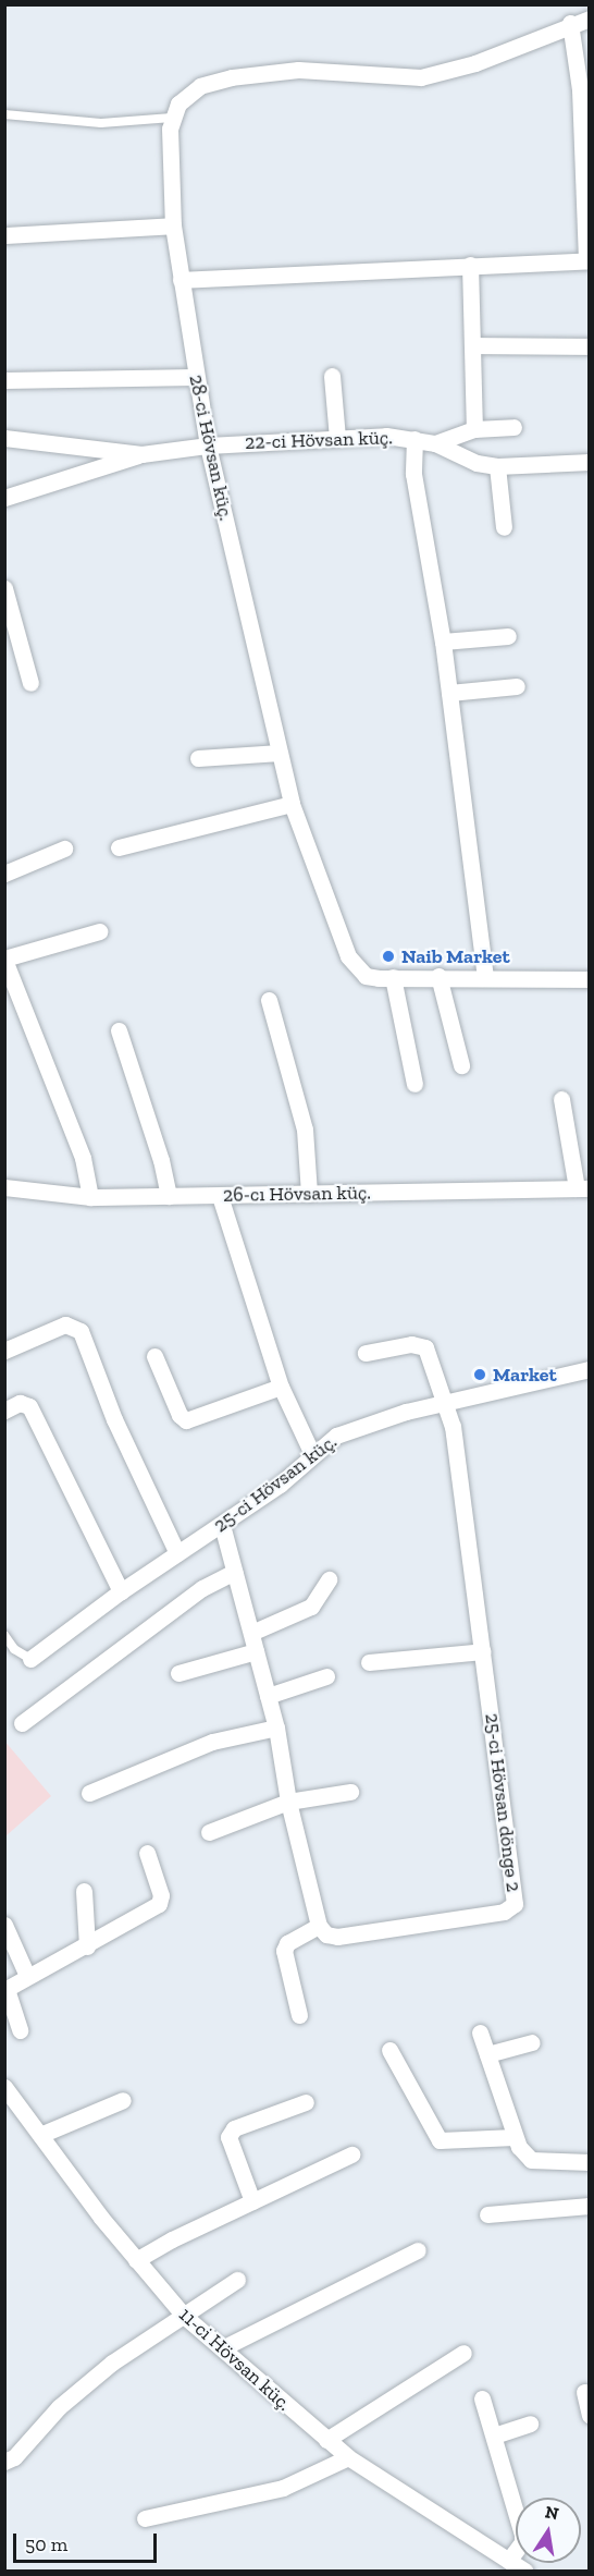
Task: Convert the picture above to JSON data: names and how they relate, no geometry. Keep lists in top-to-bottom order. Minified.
{"streets":{"street":["22-ci Hövsan küç.","28-ci Hövsan küç.","26-cı Hövsan küç.","25-ci Hövsan küç.","25-ci Hövsan döngə 2","11-ci Hövsan küç."]},"crossings":[["22-ci Hövsan küç.","28-ci Hövsan küç."],["25-ci Hövsan küç.","25-ci Hövsan döngə 2"]],"places":["Naib Market","Market"],"scale_bar":"50 m","north":"top"}
